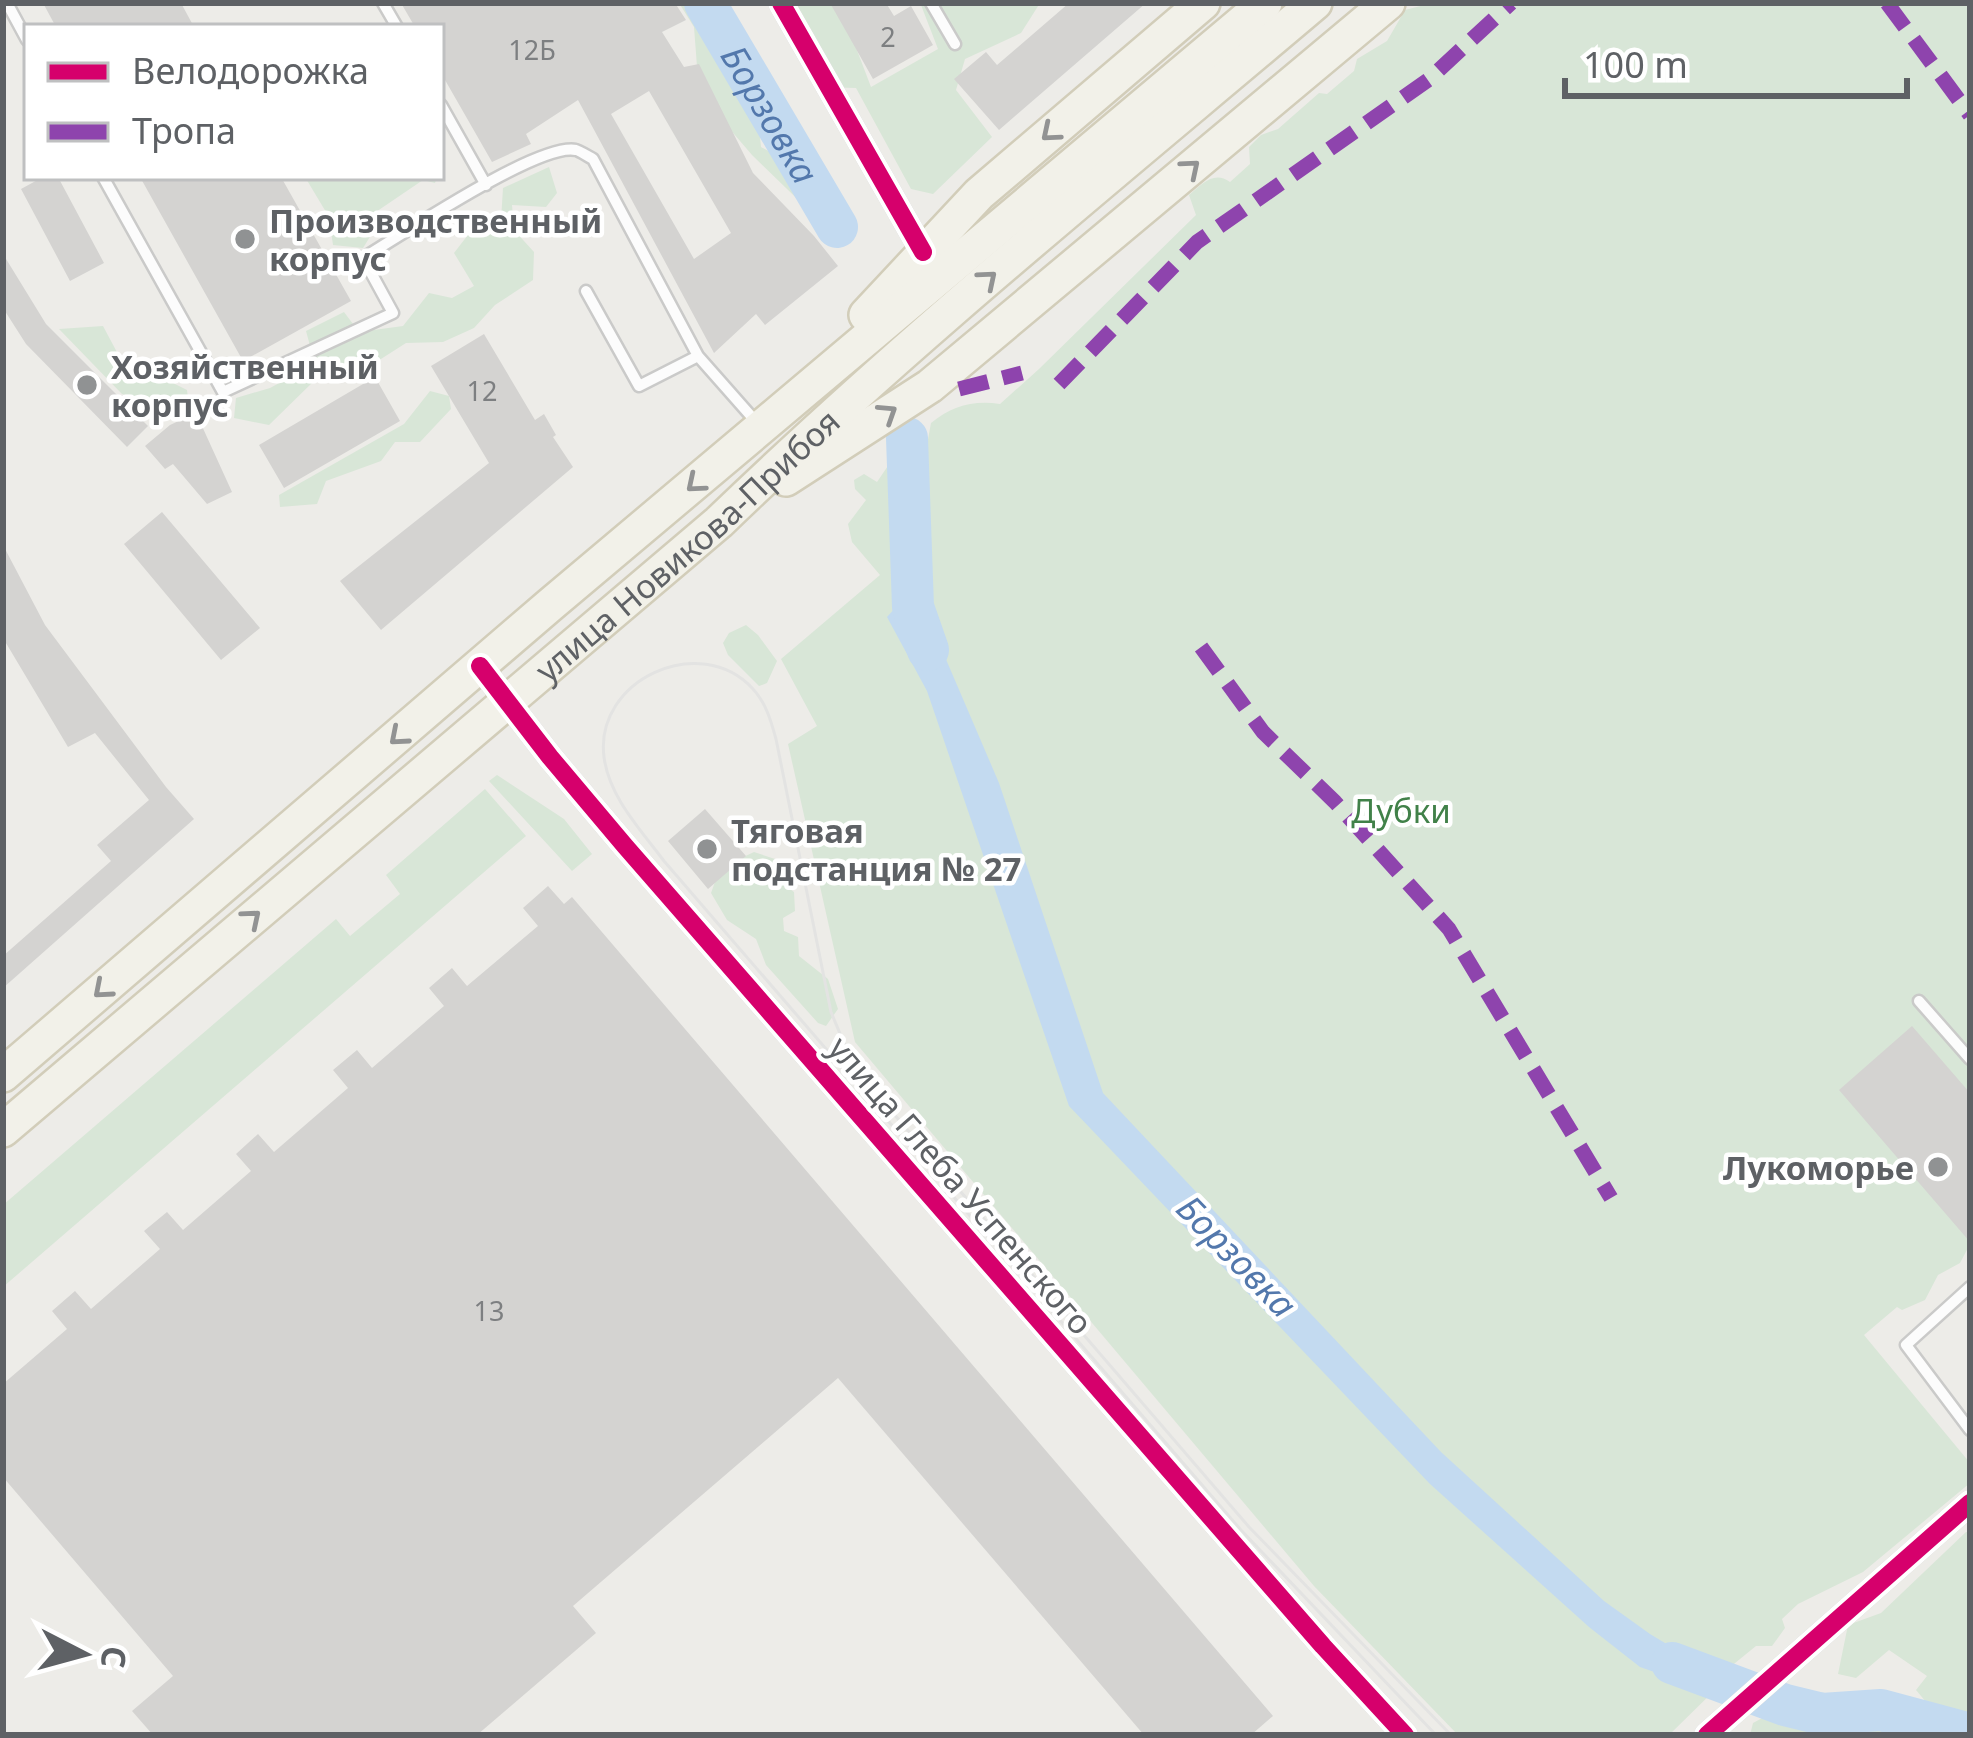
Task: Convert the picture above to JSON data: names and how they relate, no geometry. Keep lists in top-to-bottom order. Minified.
{"streets":{"main road":["улица Новикова-Прибоя"],"street":["улица Глеба Успенского"]},"crossings":[["улица Новикова-Прибоя","улица Глеба Успенского"]],"water":["Борзовка"],"parks":["Дубки"],"places":["Производственный корпус","Хозяйственный корпус","Тяговая подстанция № 27","Лукоморье"],"house_numbers":["2","12Б","12","13"],"legend":["Велодорожка","Тропа"],"scale_bar":"100 m","north":"right"}
